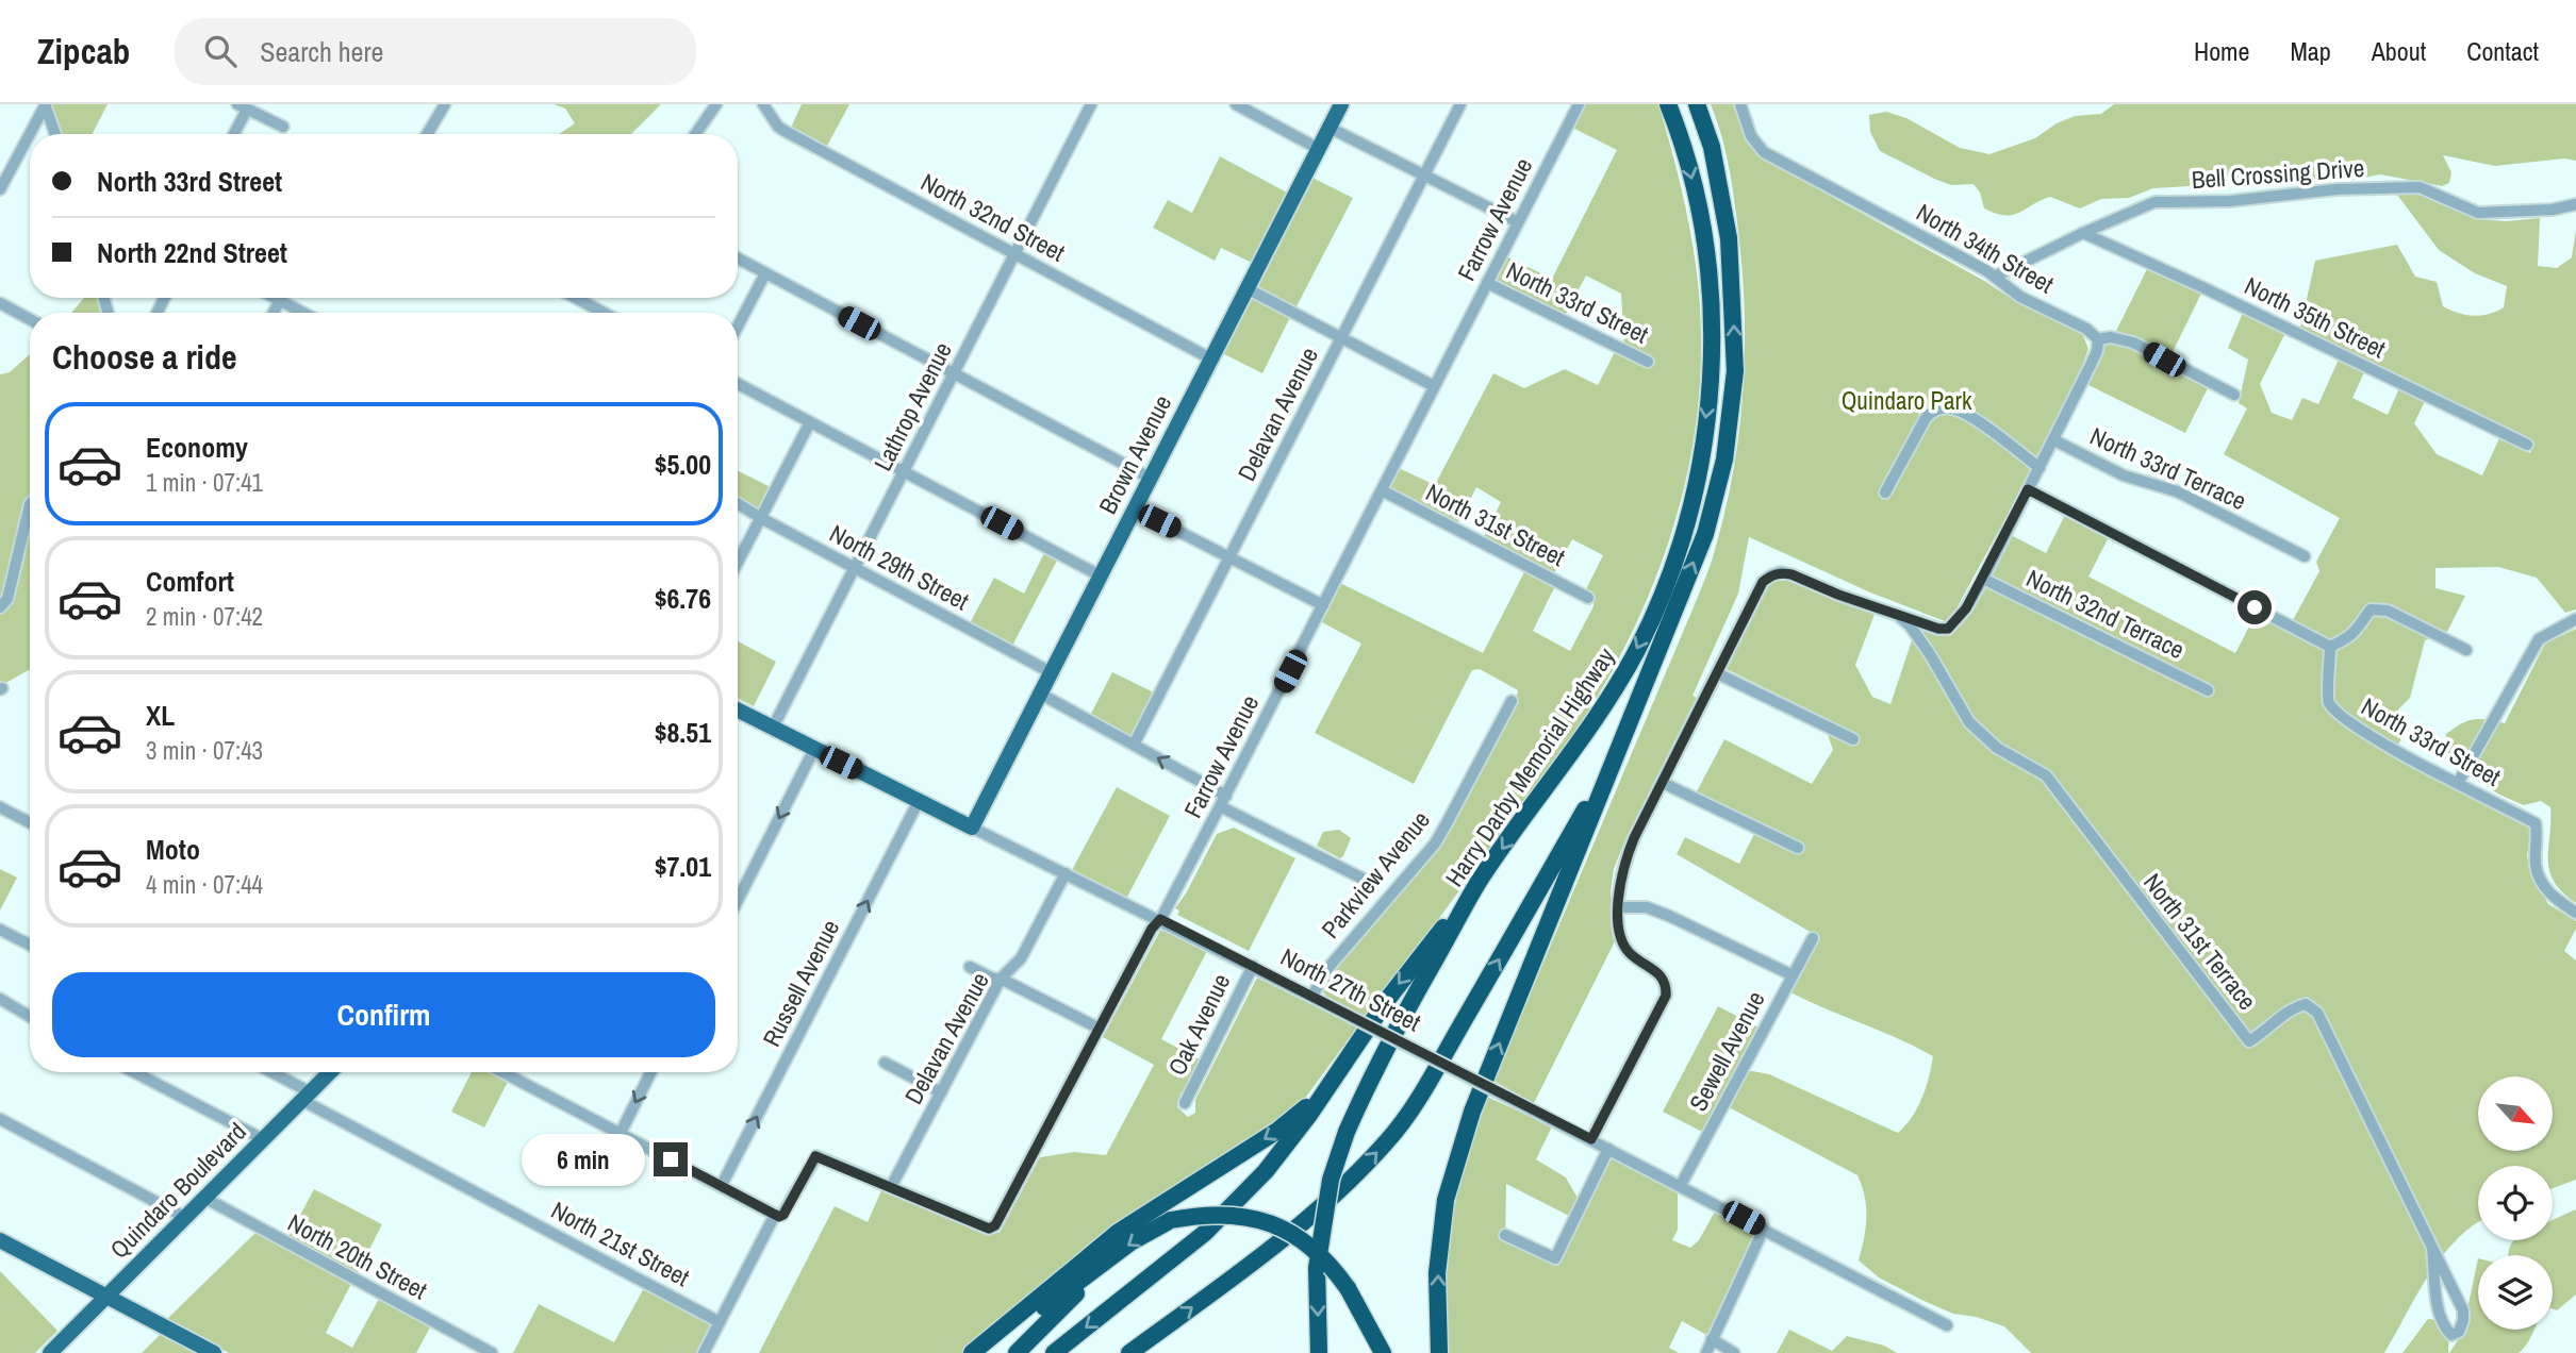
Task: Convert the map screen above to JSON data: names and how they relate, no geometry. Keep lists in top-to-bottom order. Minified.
{"streets":{"highway":["Harry Darby Memorial Highway"],"main road":["Brown Avenue","North 27th Street","Quindaro Boulevard"],"street":["Bell Crossing Drive","North 32nd Street","Farrow Avenue","North 34th Street","North 33rd Street","North 35th Street","Lathrop Avenue","Delavan Avenue","North 33rd Terrace","North 31st Street","North 29th Street","North 32nd Terrace","Parkview Avenue","North 31st Terrace","Russell Avenue","Oak Avenue","Sewell Avenue","North 21st Street","North 20th Street"]},"crossings":[["Bell Crossing Drive","North 34th Street"],["Bell Crossing Drive","North 35th Street"],["North 32nd Street","Lathrop Avenue"],["North 32nd Street","Brown Avenue"],["Farrow Avenue","North 33rd Street"],["Farrow Avenue","Delavan Avenue"],["Farrow Avenue","North 31st Street"],["Farrow Avenue","North 27th Street"],["North 33rd Street","Delavan Avenue"],["North 33rd Street","Brown Avenue"],["Lathrop Avenue","North 29th Street"],["Lathrop Avenue","North 27th Street"],["Delavan Avenue","North 27th Street"],["Brown Avenue","North 29th Street"],["Brown Avenue","North 27th Street"],["Parkview Avenue","North 27th Street"],["Russell Avenue","North 27th Street"],["North 27th Street","Oak Avenue"],["North 27th Street","Sewell Avenue"],["Quindaro Boulevard","North 21st Street"],["Quindaro Boulevard","North 20th Street"]],"one_way":["Russell Avenue"],"parks":["Quindaro Park"],"north":"bottom right","page":{"header":"Zipcab","search":"Search here","nav":["Home","Map","About","Contact"],"banner":["North 33rd Street","North 22nd Street"],"heading":"Choose a ride","list":[{"name":"Economy","note":"1 min · 07:41","value":"$5.00"},{"name":"Comfort","note":"2 min · 07:42","value":"$6.76"},{"name":"XL","note":"3 min · 07:43","value":"$8.51"},{"name":"Moto","note":"4 min · 07:44","value":"$7.01"}],"buttons":"Confirm","bubble":"6 min"}}
